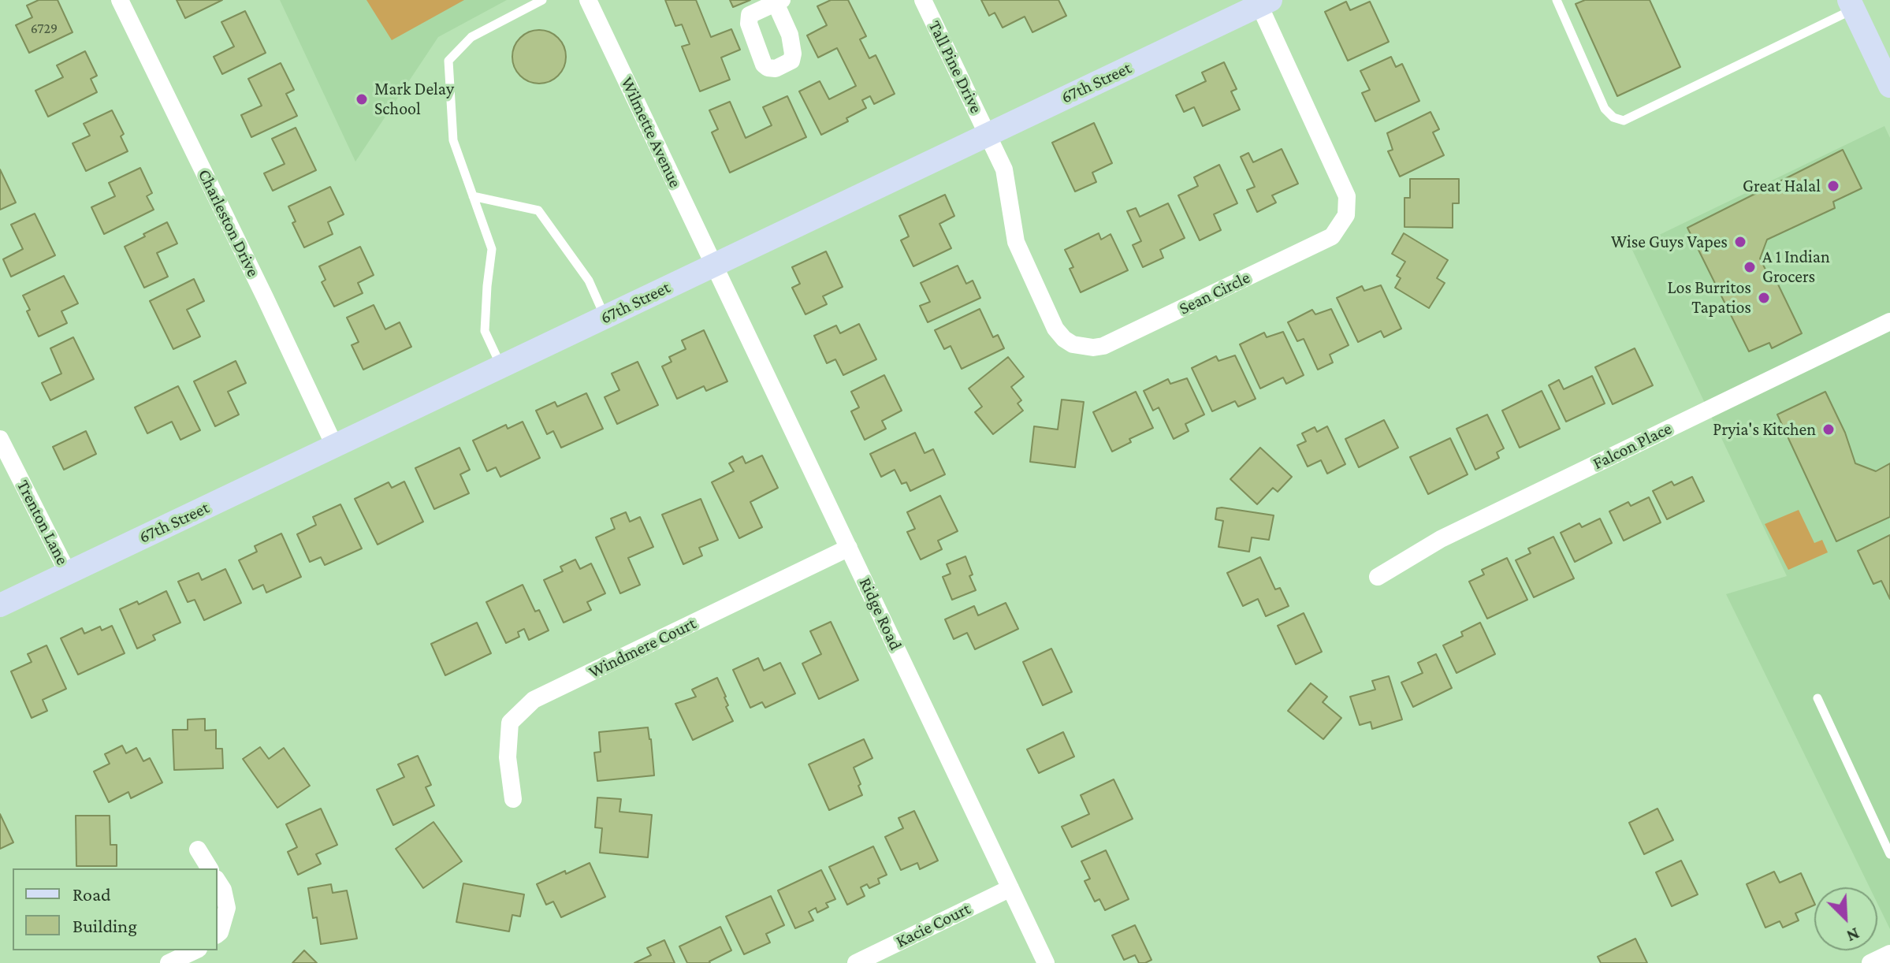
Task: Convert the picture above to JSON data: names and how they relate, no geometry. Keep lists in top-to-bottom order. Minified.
{"streets":{"street":["Tall Pine Drive","67th Street","Wilmette Avenue","Charleston Drive","Sean Circle","Falcon Place","Trenton Lane","Ridge Road","Windmere Court","Kacie Court"]},"crossings":[["Tall Pine Drive","67th Street"],["Tall Pine Drive","Sean Circle"],["67th Street","Wilmette Avenue"],["67th Street","Charleston Drive"],["67th Street","Sean Circle"],["67th Street","Trenton Lane"],["67th Street","Ridge Road"],["Wilmette Avenue","Ridge Road"],["Ridge Road","Windmere Court"],["Ridge Road","Kacie Court"]],"places":["Mark Delay School","Great Halal","Wise Guys Vapes","A 1 Indian Grocers","Los Burritos Tapatios","Pryia's Kitchen"],"house_numbers":["6729"],"legend":["Road","Building"],"north":"bottom right"}
